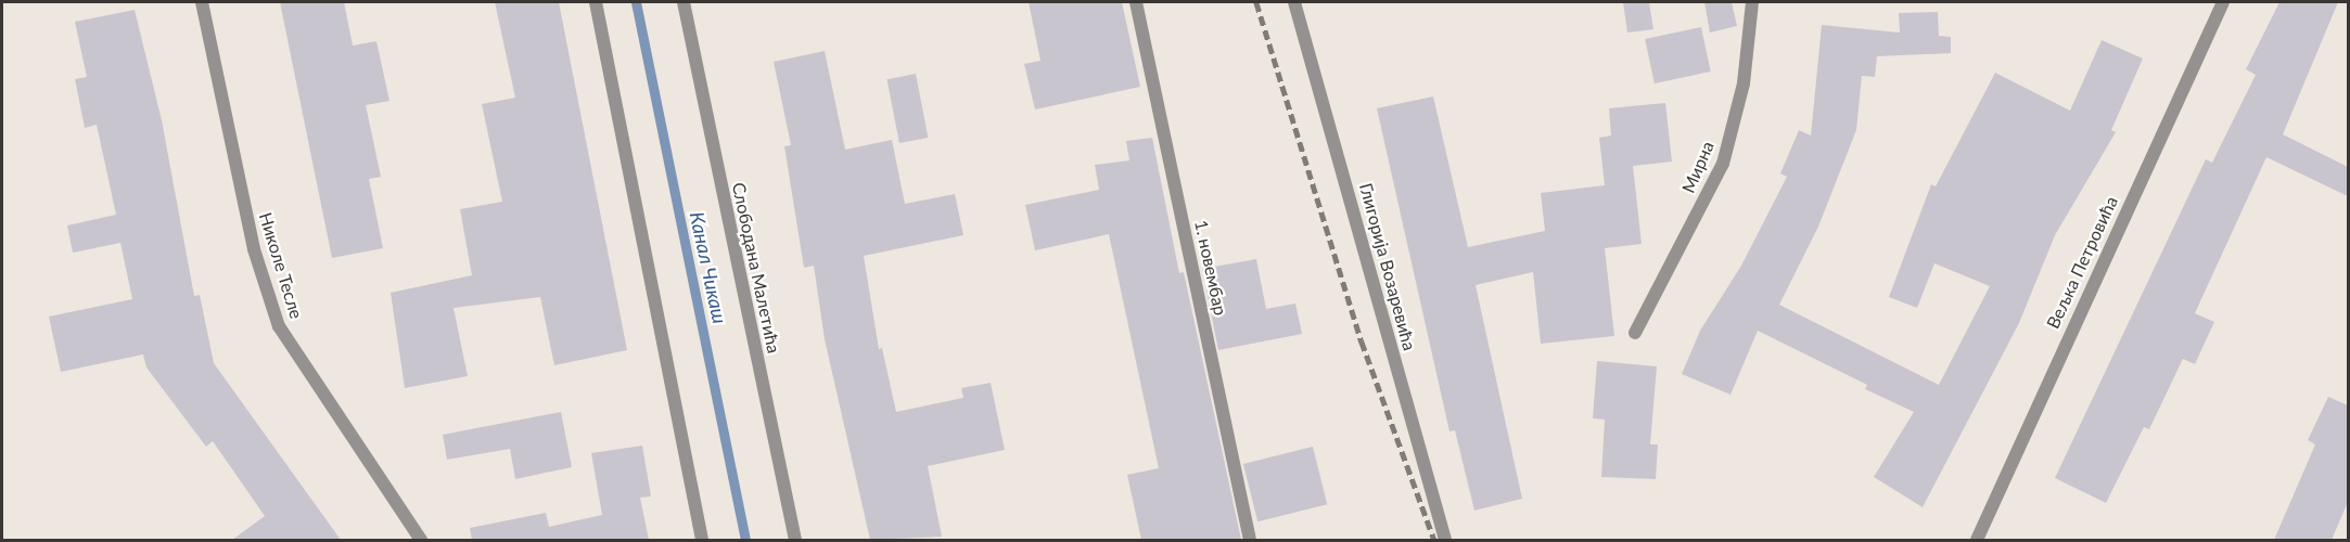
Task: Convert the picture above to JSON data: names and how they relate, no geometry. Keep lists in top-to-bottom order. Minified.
{"streets":{"street":["Мирна","Вељка Петровића","Николе Тесле","Глигорија Возаревића","Слободана Малетића","1. новембар"]},"water":["Канал Чикаш"]}
